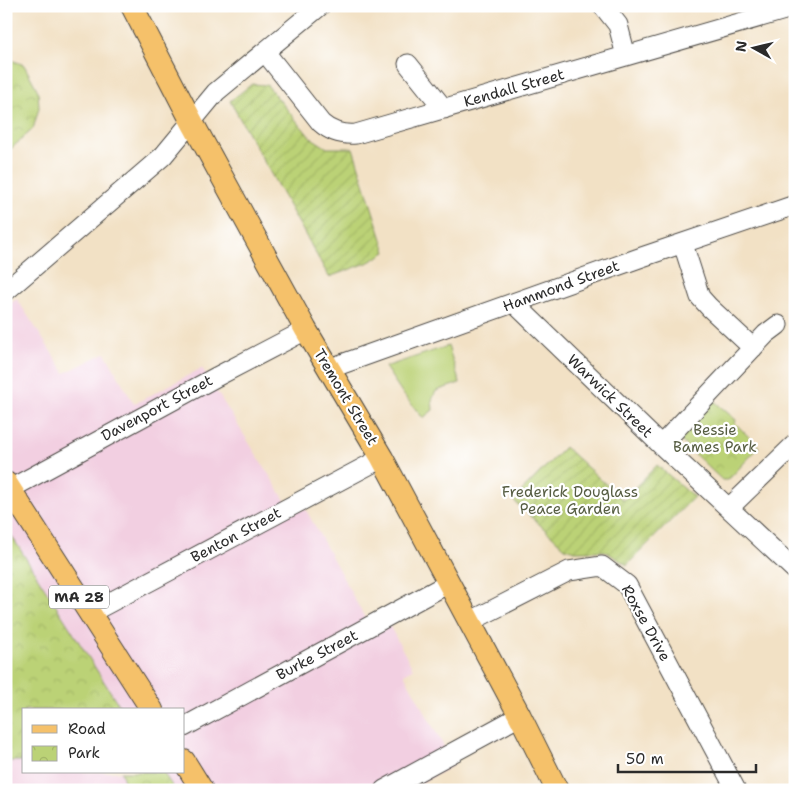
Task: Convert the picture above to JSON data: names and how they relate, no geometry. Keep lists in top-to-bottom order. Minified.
{"streets":{"main road":["Tremont Street","MA 28"],"street":["Kendall Street","Hammond Street","Warwick Street","Davenport Street","Benton Street","Roxse Drive","Burke Street"]},"crossings":[["Hammond Street","Warwick Street"],["Hammond Street","Tremont Street"],["Tremont Street","Davenport Street"],["Tremont Street","Benton Street"],["Tremont Street","Roxse Drive"],["Tremont Street","Burke Street"],["Davenport Street","MA 28"],["Benton Street","MA 28"]],"parks":["Bessie Bames Park","Frederick Douglass Peace Garden"],"legend":["Road","Park"],"scale_bar":"50 m","north":"left"}
